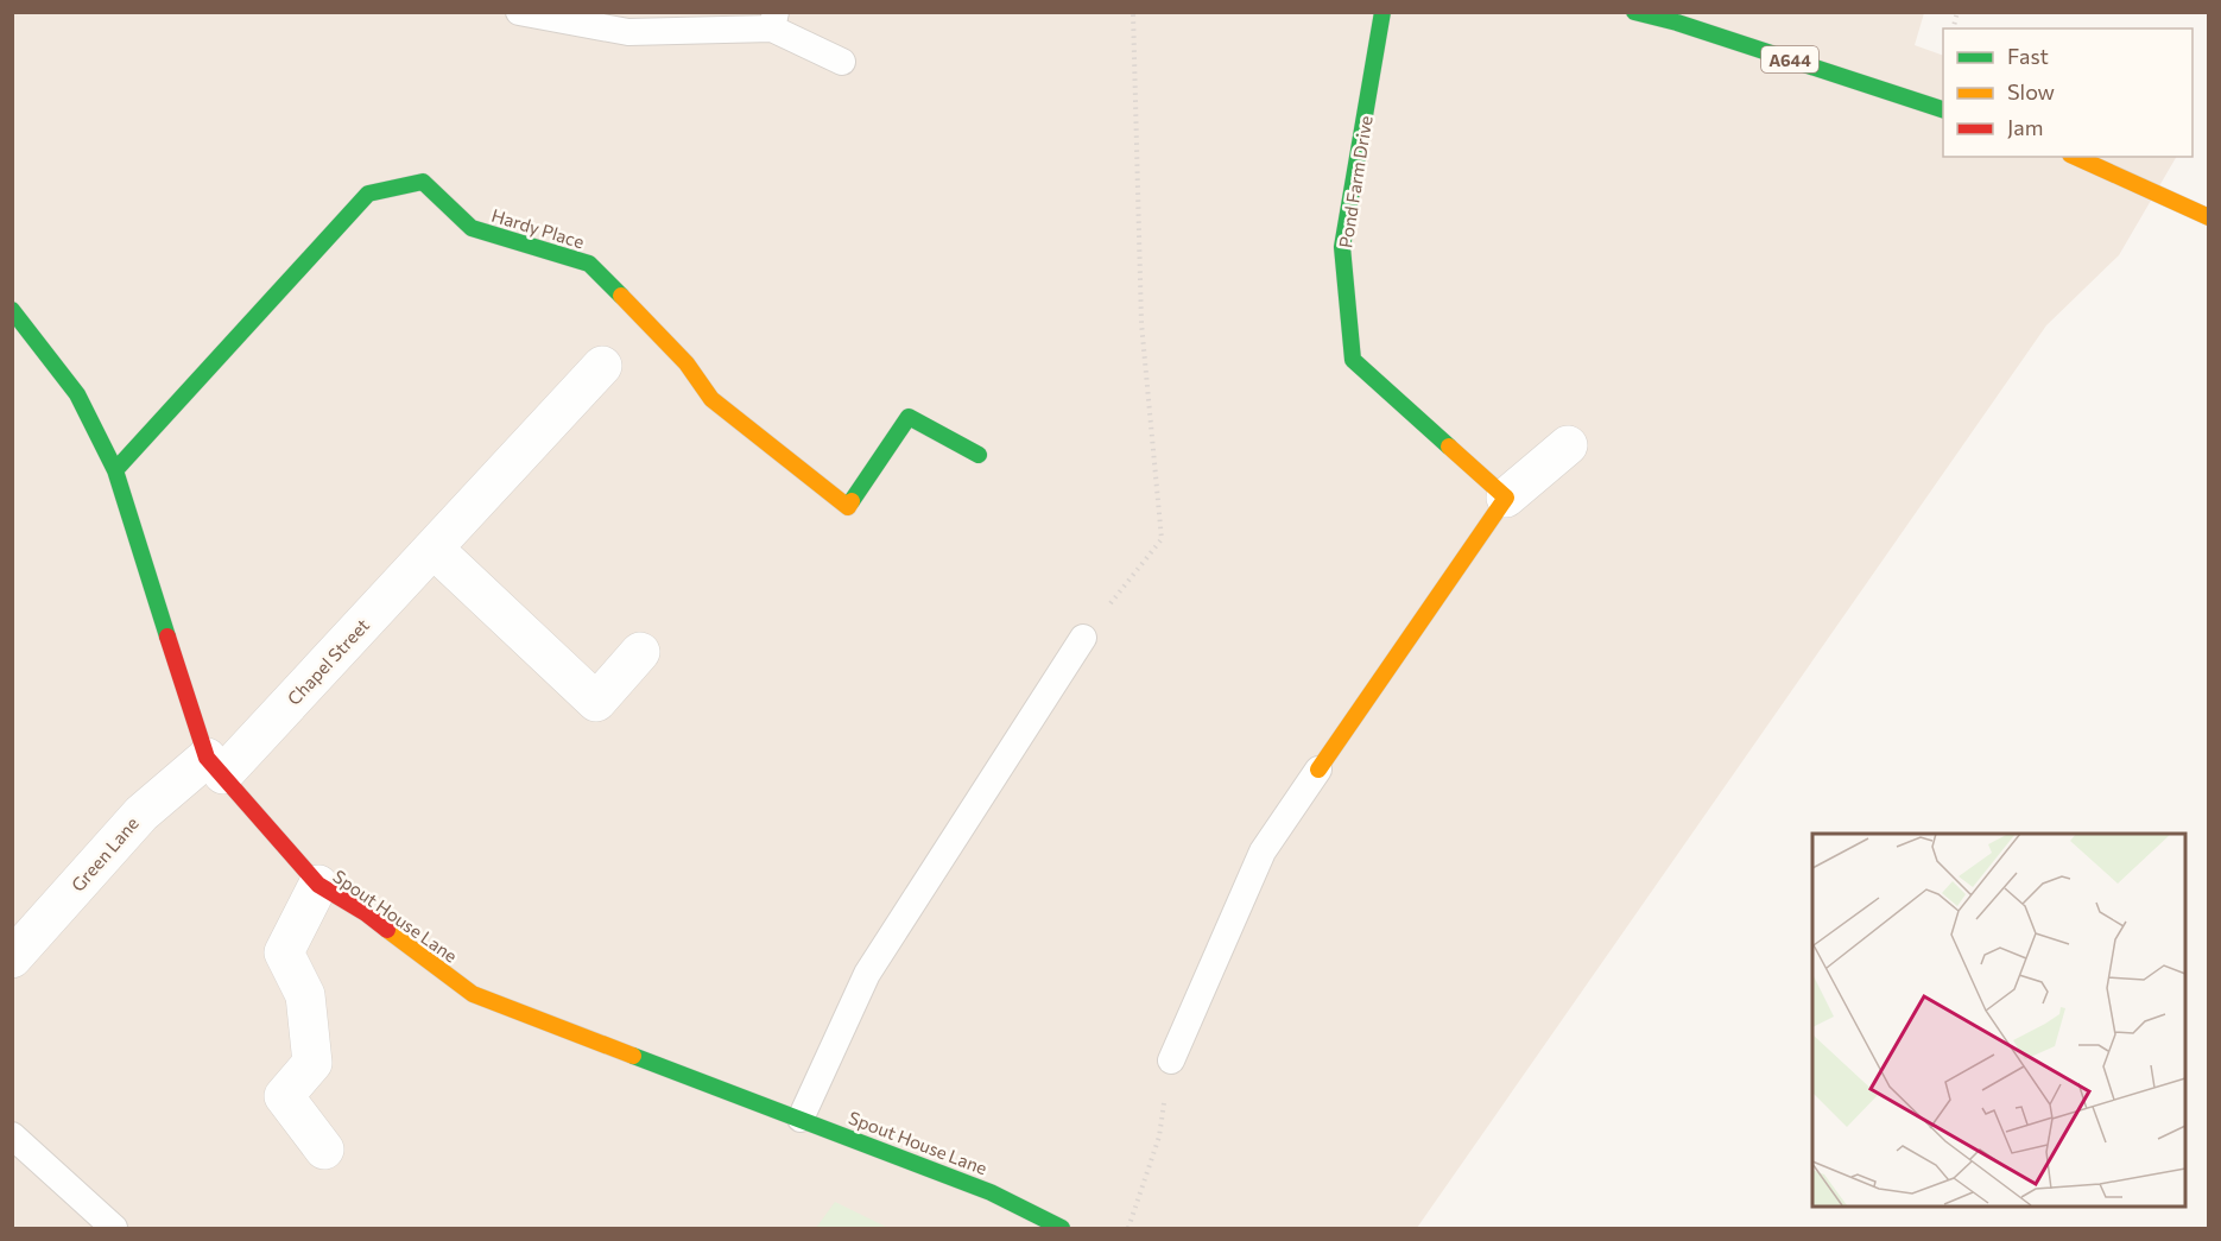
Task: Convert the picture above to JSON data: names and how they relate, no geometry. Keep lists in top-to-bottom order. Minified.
{"streets":{"street":["A644","Pond Farm Drive","Hardy Place","Chapel Street","Green Lane","Spout House Lane"]},"crossings":[["Hardy Place","Spout House Lane"],["Chapel Street","Green Lane"],["Chapel Street","Spout House Lane"],["Green Lane","Spout House Lane"]],"legend":["Fast","Slow","Jam"]}
